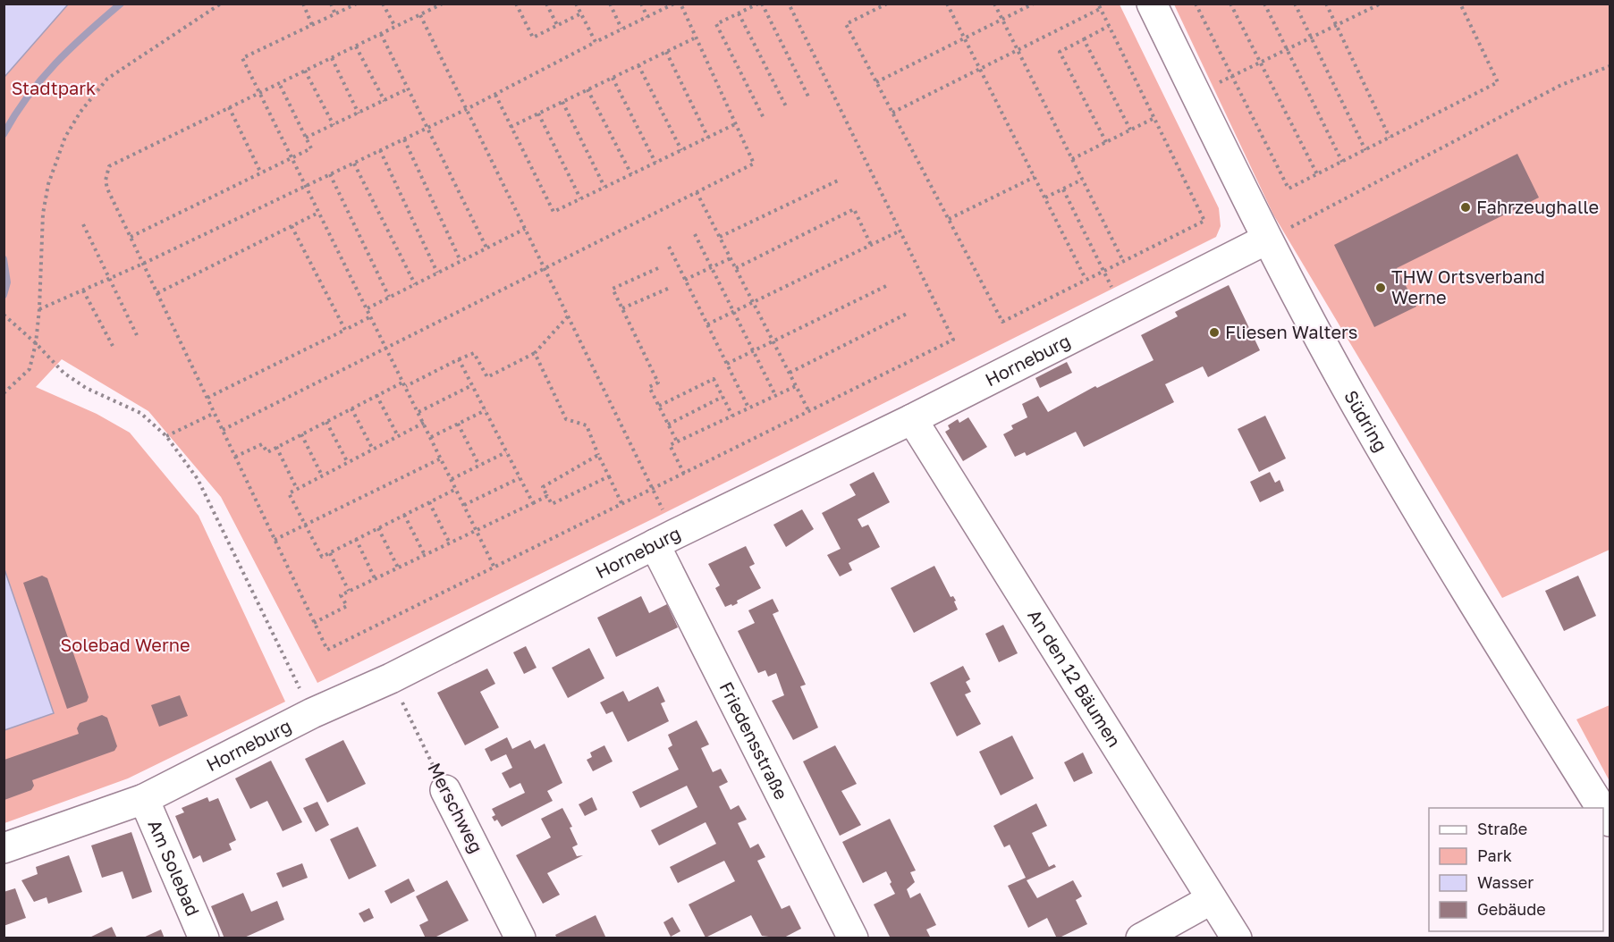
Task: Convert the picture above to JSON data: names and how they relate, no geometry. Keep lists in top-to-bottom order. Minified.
{"streets":{"street":["Horneburg","Südring","An den 12 Bäumen","Friedensstraße","Merschweg","Am Solebad"]},"crossings":[["Horneburg","Südring"],["Horneburg","An den 12 Bäumen"],["Horneburg","Friedensstraße"],["Horneburg","Merschweg"],["Horneburg","Am Solebad"]],"parks":["Stadtpark","Solebad Werne"],"places":["Fahrzeughalle","THW Ortsverband Werne","Fliesen Walters"],"legend":["Straße","Park","Wasser","Gebäude"]}
